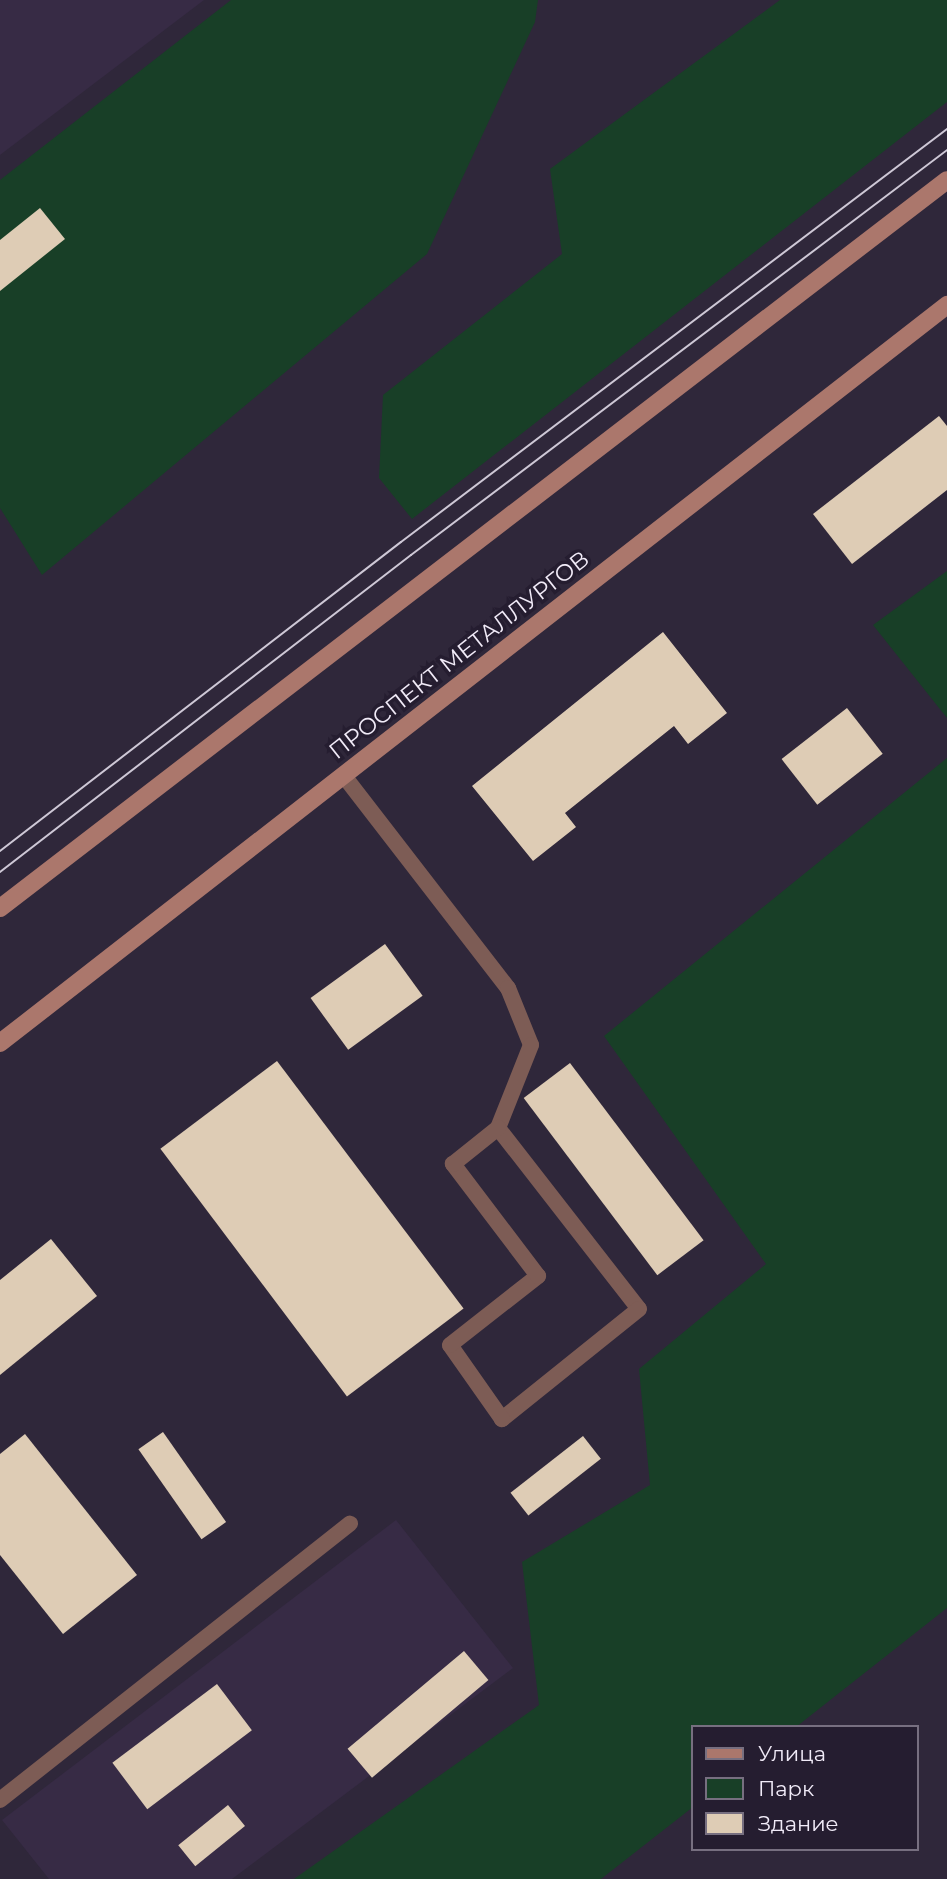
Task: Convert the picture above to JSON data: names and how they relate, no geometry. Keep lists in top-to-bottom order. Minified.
{"streets":{"street":["ПРОСПЕКТ МЕТАЛЛУРГОВ"]},"legend":["Улица","Парк","Здание"]}
